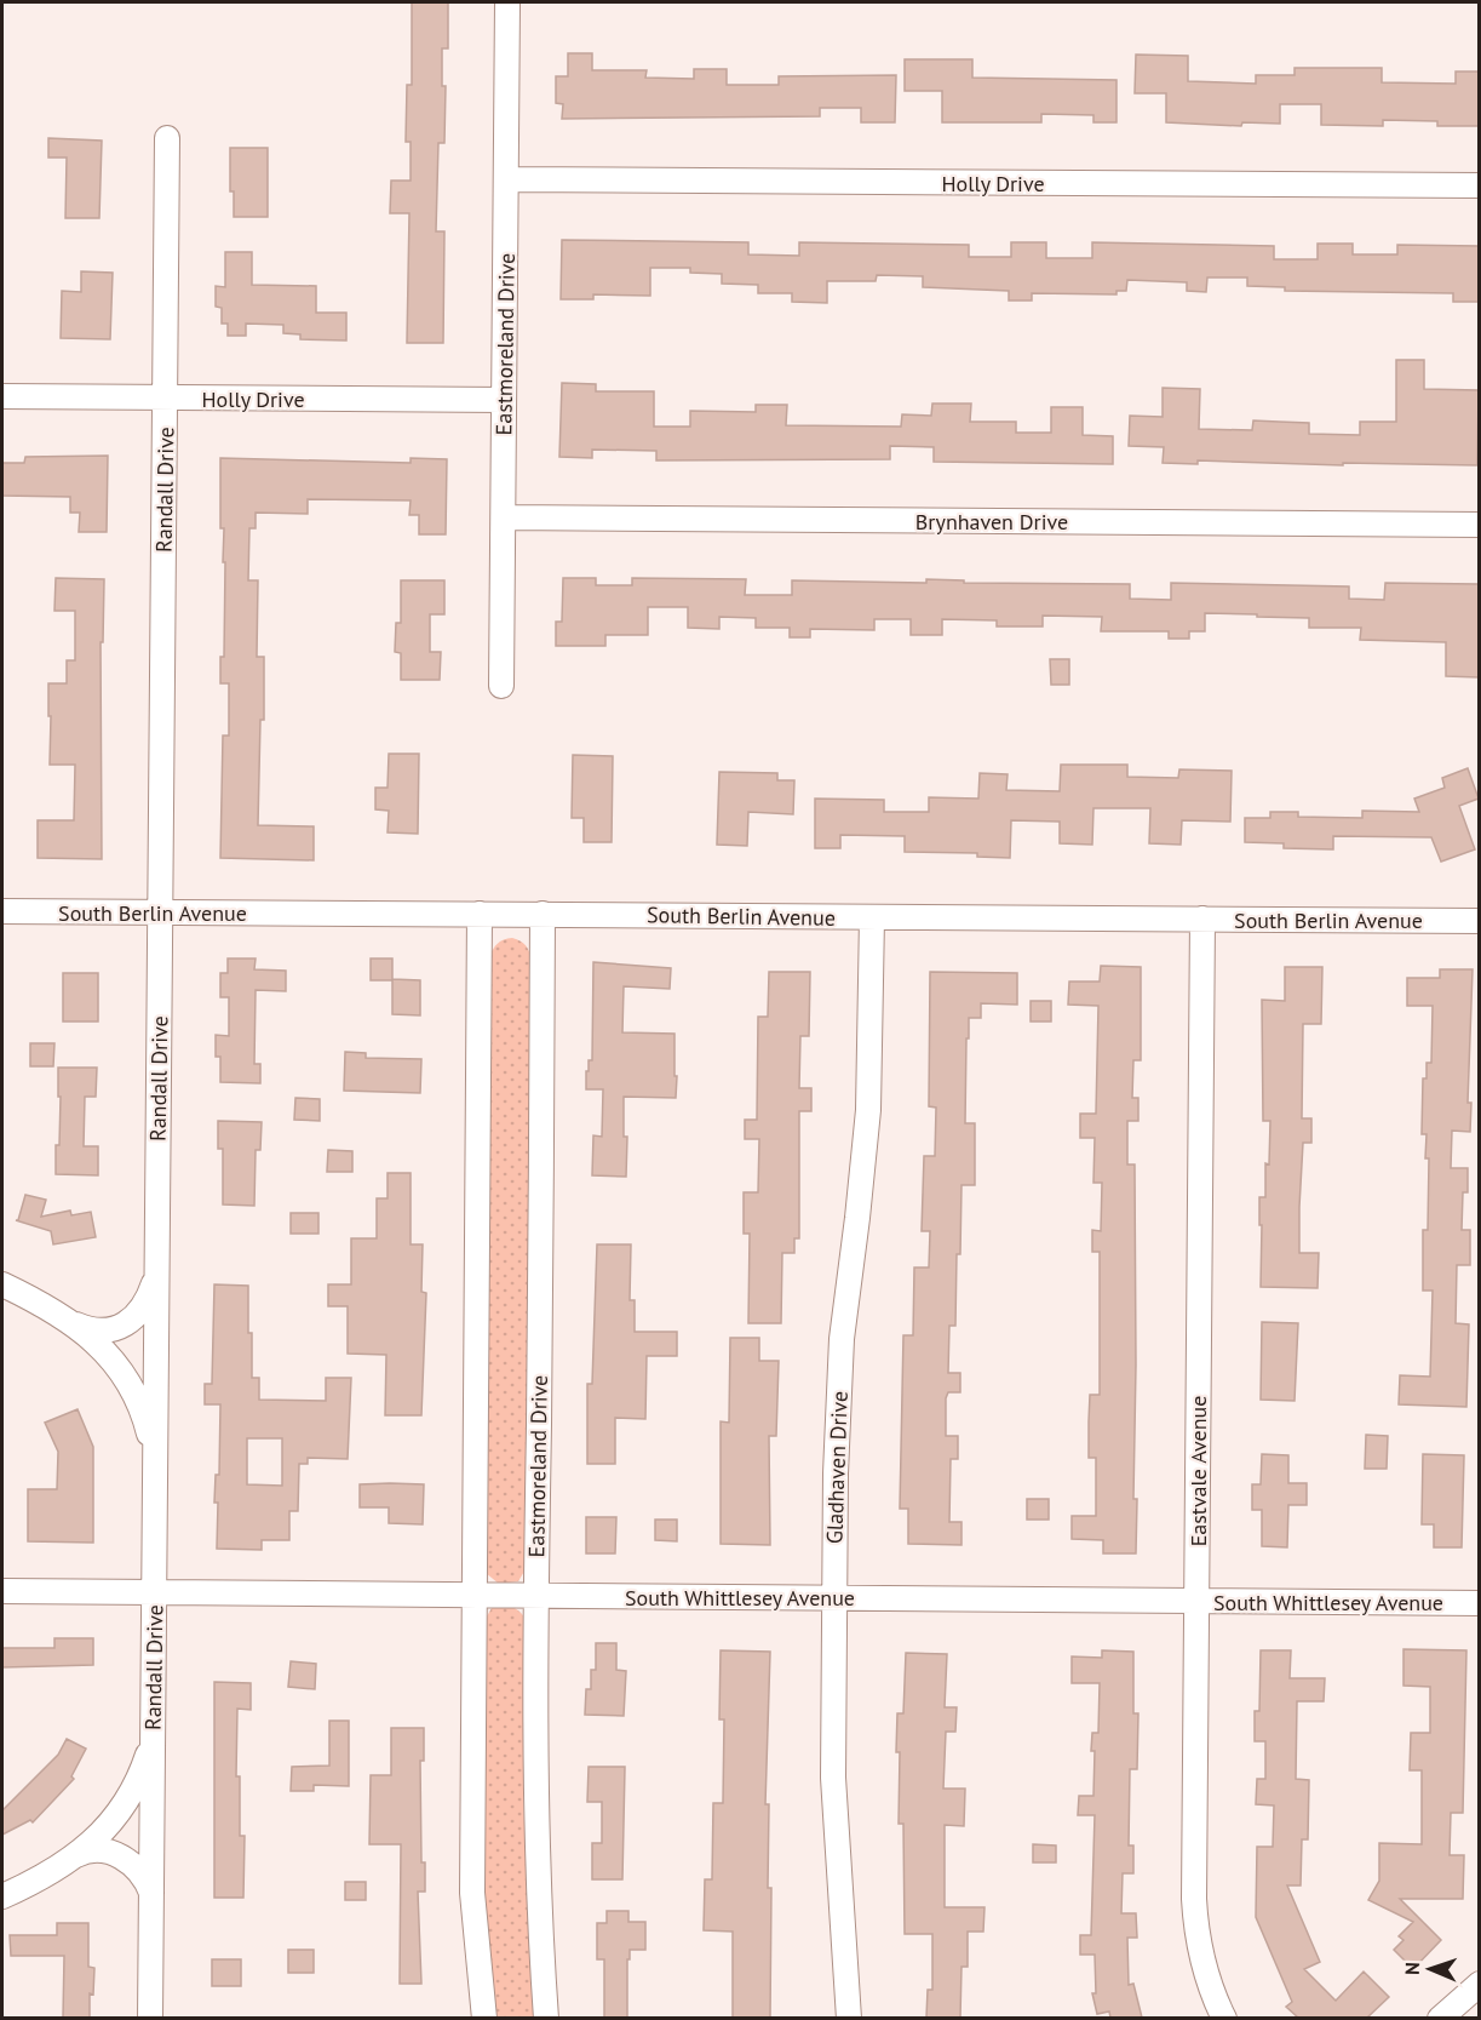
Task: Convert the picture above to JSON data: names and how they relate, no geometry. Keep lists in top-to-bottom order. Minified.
{"streets":{"street":["Holly Drive","Eastmoreland Drive","Randall Drive","Brynhaven Drive","South Berlin Avenue","Gladhaven Drive","Eastvale Avenue","South Whittlesey Avenue"]},"crossings":[["Holly Drive","Eastmoreland Drive"],["Holly Drive","Randall Drive"],["Eastmoreland Drive","Brynhaven Drive"],["Eastmoreland Drive","South Berlin Avenue"],["Eastmoreland Drive","South Whittlesey Avenue"],["Randall Drive","South Berlin Avenue"],["Randall Drive","South Whittlesey Avenue"],["South Berlin Avenue","Gladhaven Drive"],["South Berlin Avenue","Eastvale Avenue"],["Gladhaven Drive","South Whittlesey Avenue"],["Eastvale Avenue","South Whittlesey Avenue"]],"north":"left"}
